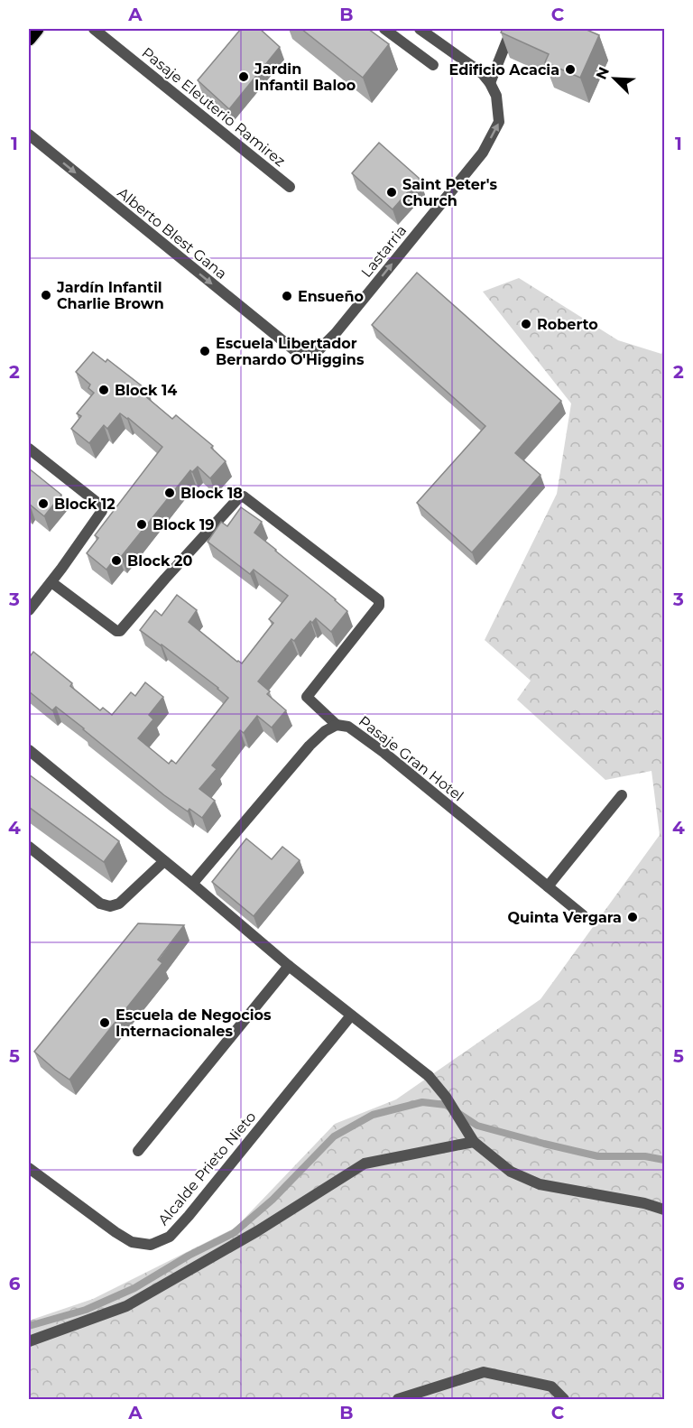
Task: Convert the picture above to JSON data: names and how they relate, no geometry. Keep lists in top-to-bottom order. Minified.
{"streets":{"street":["Pasaje Eleuterio Ramirez","Alberto Blest Gana","Lastarria","Pasaje Gran Hotel","Alcalde Prieto Nieto"]},"crossings":[["Alberto Blest Gana","Lastarria"]],"one_way":["Alberto Blest Gana","Lastarria"],"places":["Edificio Acacia","Jardin Infantil Baloo","Saint Peter's Church","Jardín Infantil Charlie Brown","Ensueño","Roberto","Escuela Libertador Bernardo O'Higgins","Block 14","Block 18","Block 12","Block 19","Block 20","Quinta Vergara","Escuela de Negocios Internacionales"],"north":"top left","grid":{"columns":["A","B","C"],"rows":["1","2","3","4","5","6"]}}
